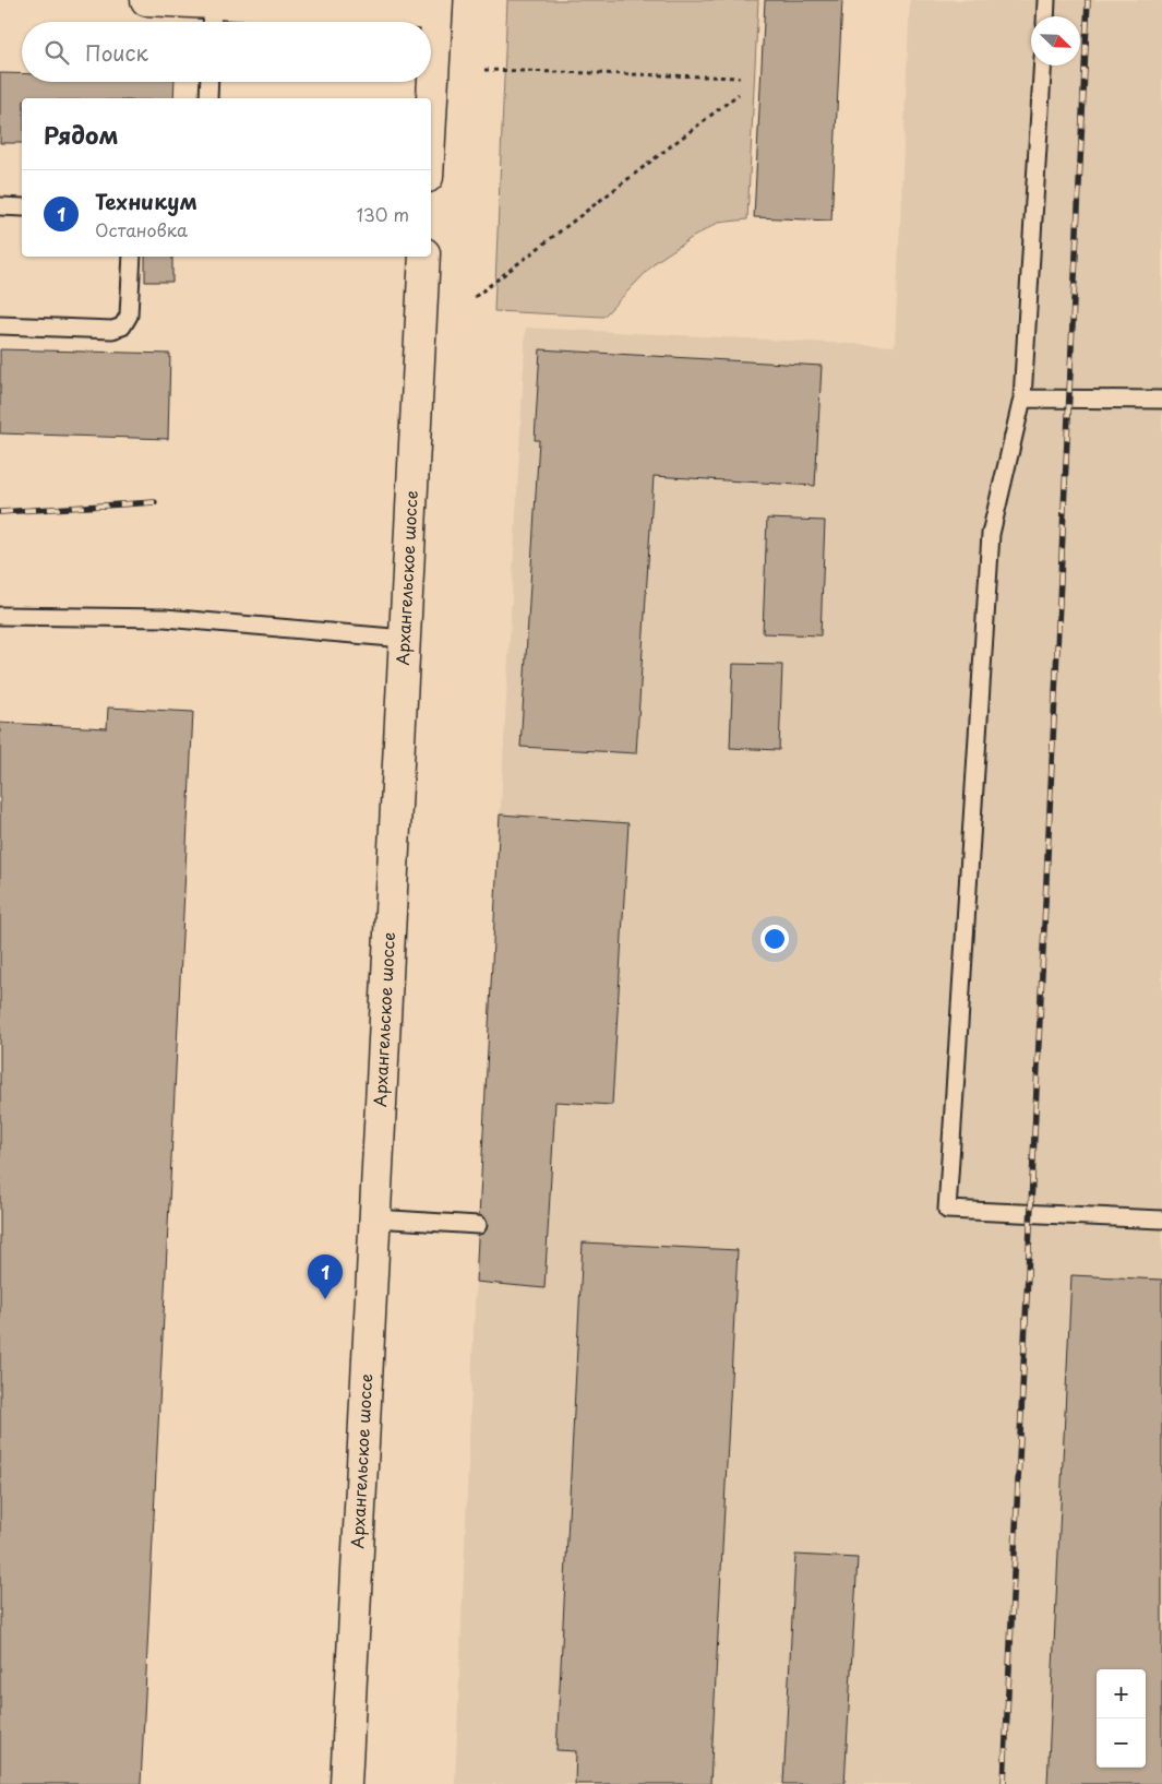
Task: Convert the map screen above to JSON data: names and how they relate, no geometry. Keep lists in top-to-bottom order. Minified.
{"streets":{"main road":["Архангельское шоссе"]},"north":"bottom right","page":{"search":"Поиск","heading":"Рядом","list":[{"mark":"1","name":"Техникум","note":"Остановка","value":"130 m"}],"pins":"1","map_buttons":["+","−"]}}
